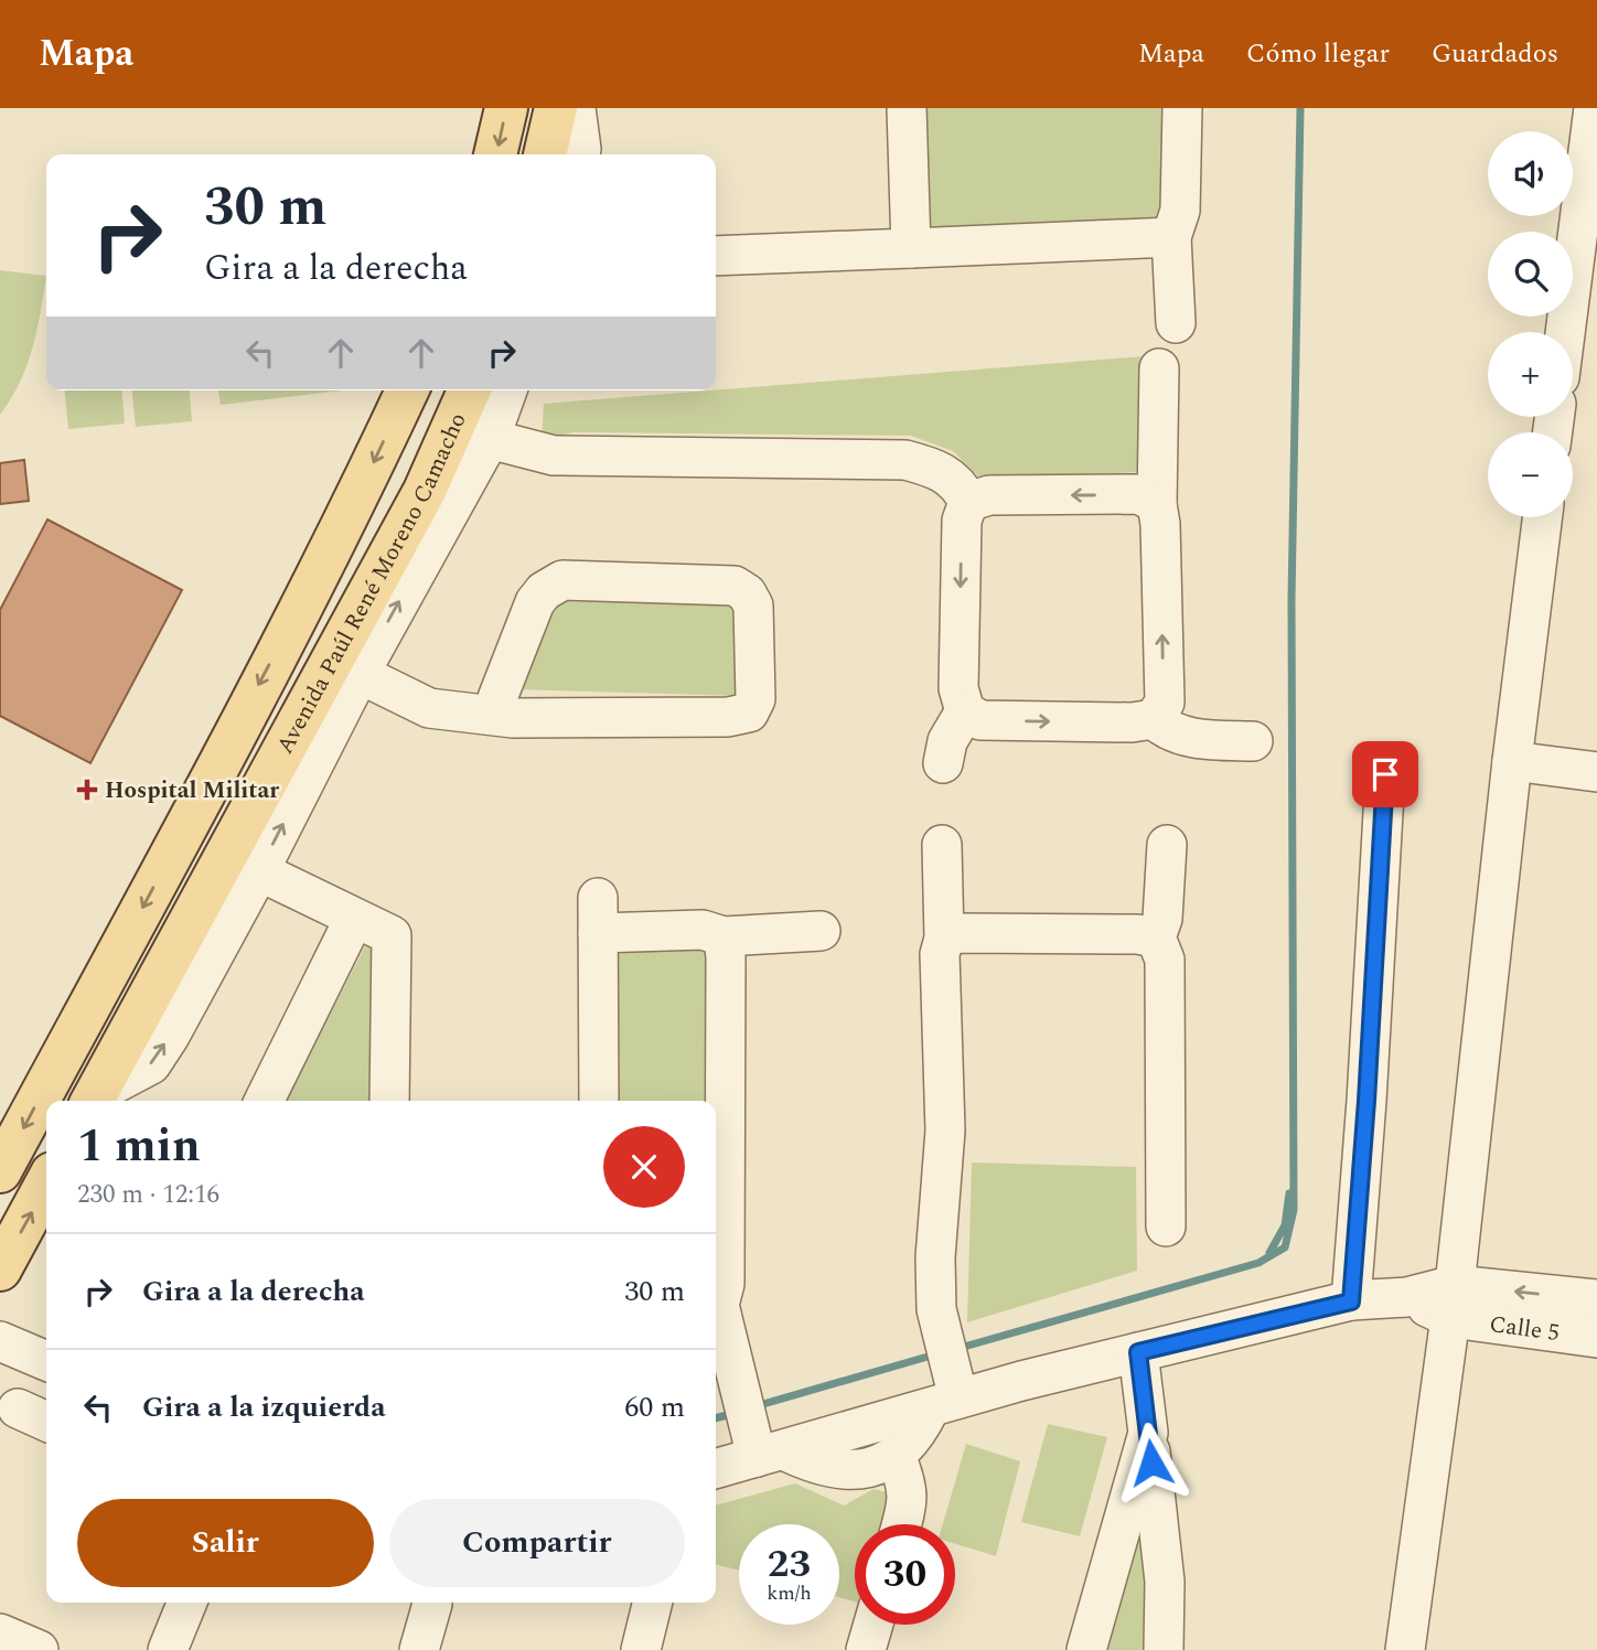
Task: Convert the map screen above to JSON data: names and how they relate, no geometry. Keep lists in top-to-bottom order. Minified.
{"streets":{"main road":["Avenida Paúl René Moreno Camacho"],"street":["Calle 5"]},"places":{"health":["Hospital Militar"]},"page":{"header":"Mapa","nav":["Mapa","Cómo llegar","Guardados"],"map_buttons":["+","−"],"turn":["30 m","Gira a la derecha"],"heading":["1 min","230 m · 12:16"],"list":[{"name":"Gira a la derecha","value":"30 m"},{"name":"Gira a la izquierda","value":"60 m"}],"buttons":["Salir","Compartir"],"speed":"23 km/h","limit":"30"}}
